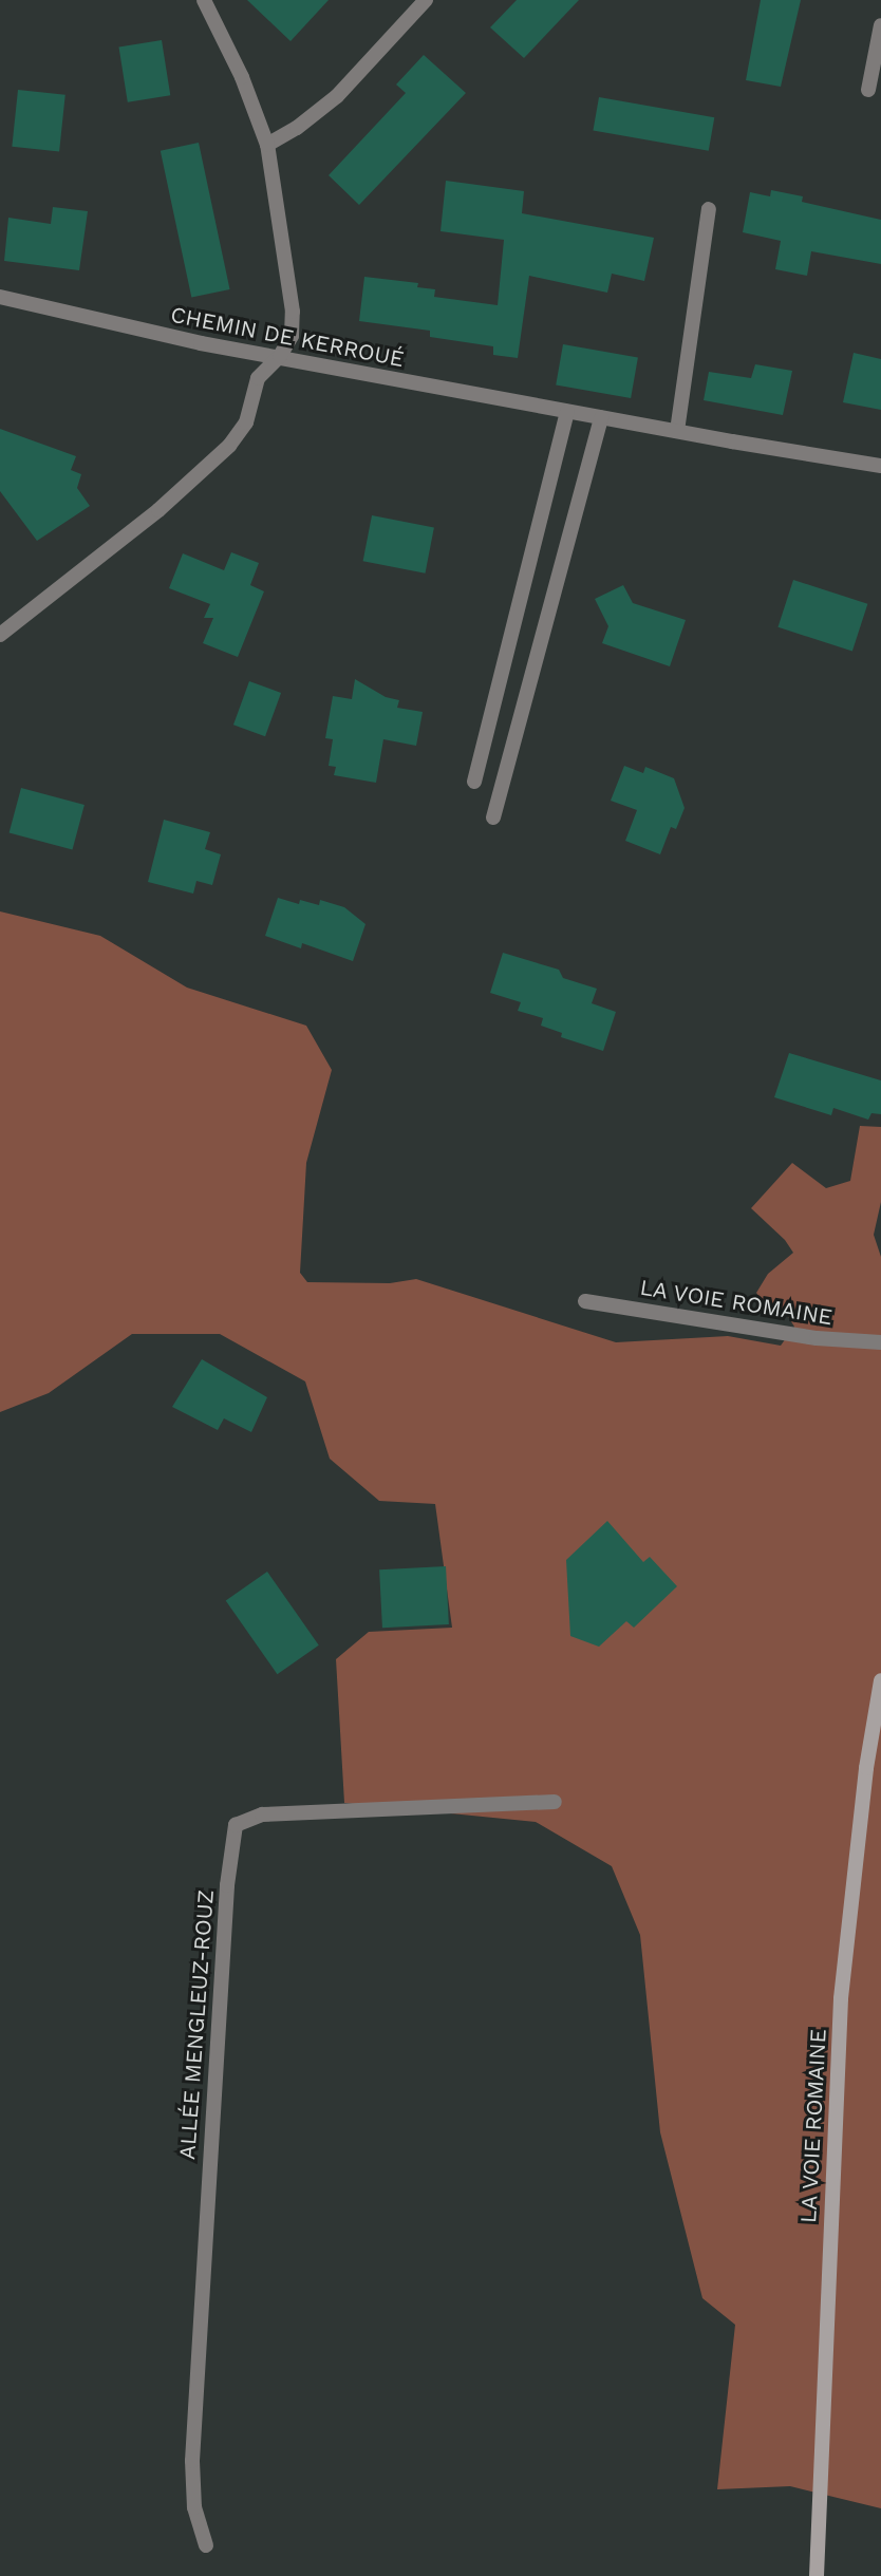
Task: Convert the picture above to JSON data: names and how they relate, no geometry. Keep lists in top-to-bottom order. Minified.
{"streets":{"street":["CHEMIN DE KERROUÉ","LA VOIE ROMAINE","ALLÉE MENGLEUZ-ROUZ"]}}
